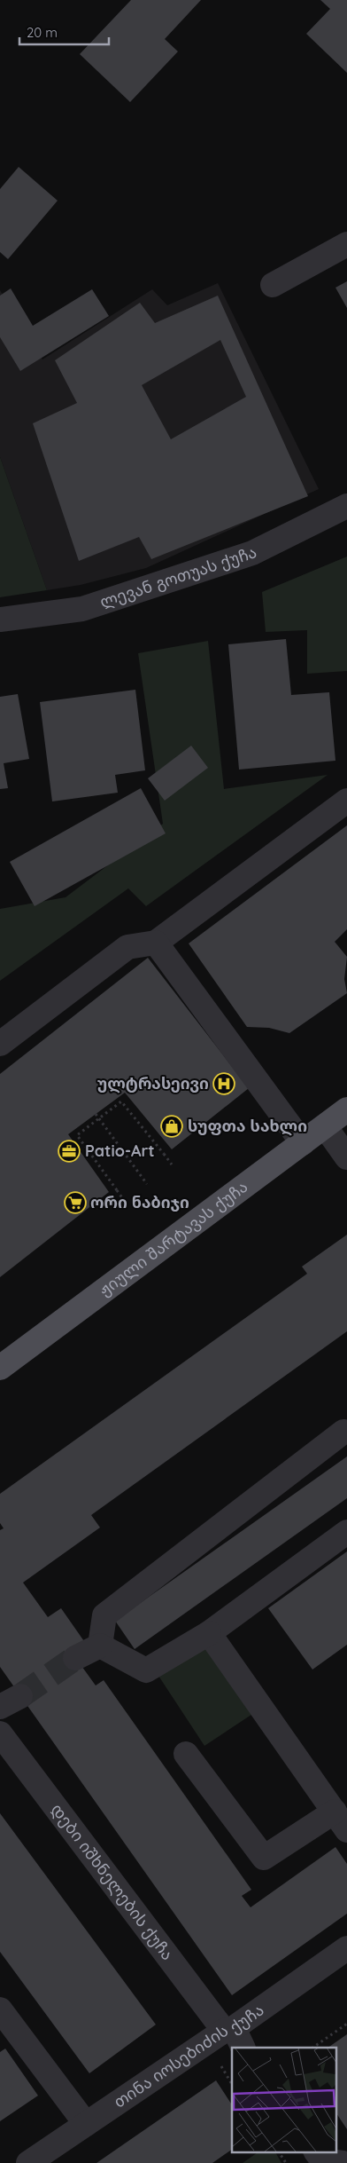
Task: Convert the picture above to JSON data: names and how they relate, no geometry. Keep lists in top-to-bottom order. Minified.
{"streets":{"main road":["ჟიული შარტავას ქუჩა"],"street":["ლევან გოთუას ქუჩა","დები იშხნელების ქუჩა","თინა იოსებიძის ქუჩა"]},"crossings":[["დები იშხნელების ქუჩა","თინა იოსებიძის ქუჩა"]],"places":{"hospital":["ულტრასეივი"],"shop":["სუფთა სახლი"],"office":["Patio-Art"],"supermarket":["ორი ნაბიჯი"]},"scale_bar":"20 m"}
